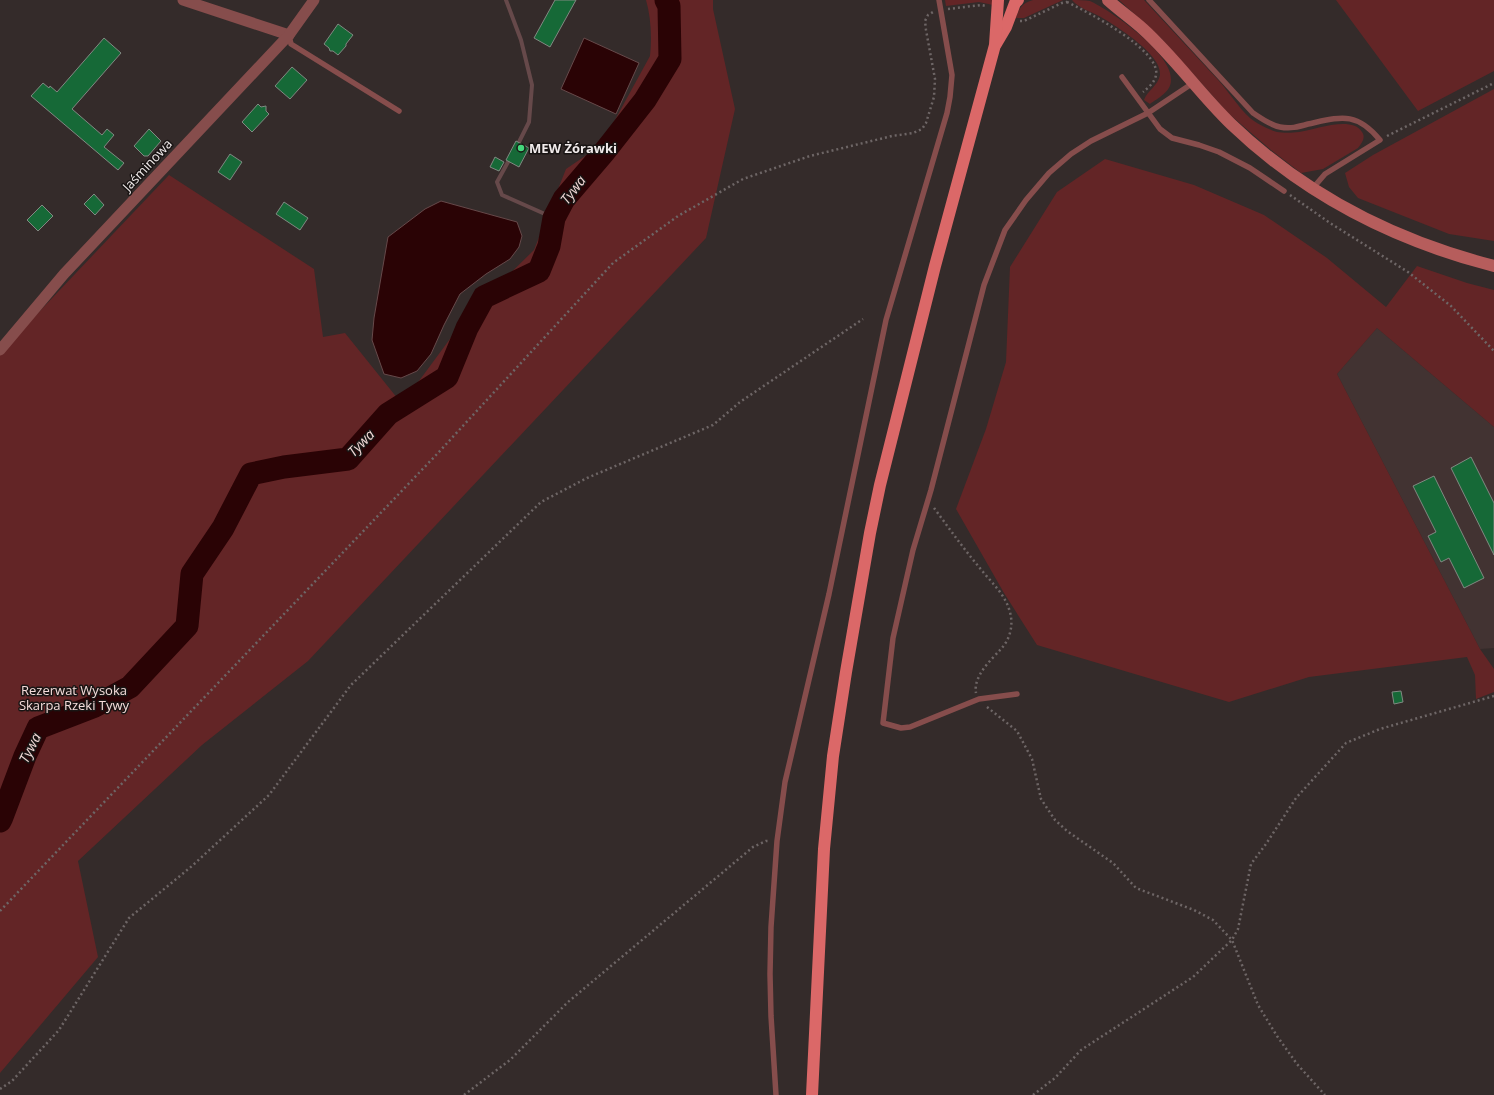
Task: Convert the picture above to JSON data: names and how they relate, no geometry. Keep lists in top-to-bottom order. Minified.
{"streets":{"street":["Jaśminowa"]},"water":["Tywa"],"parks":["Rezerwat Wysoka Skarpa Rzeki Tywy"],"places":["MEW Żórawki"]}
